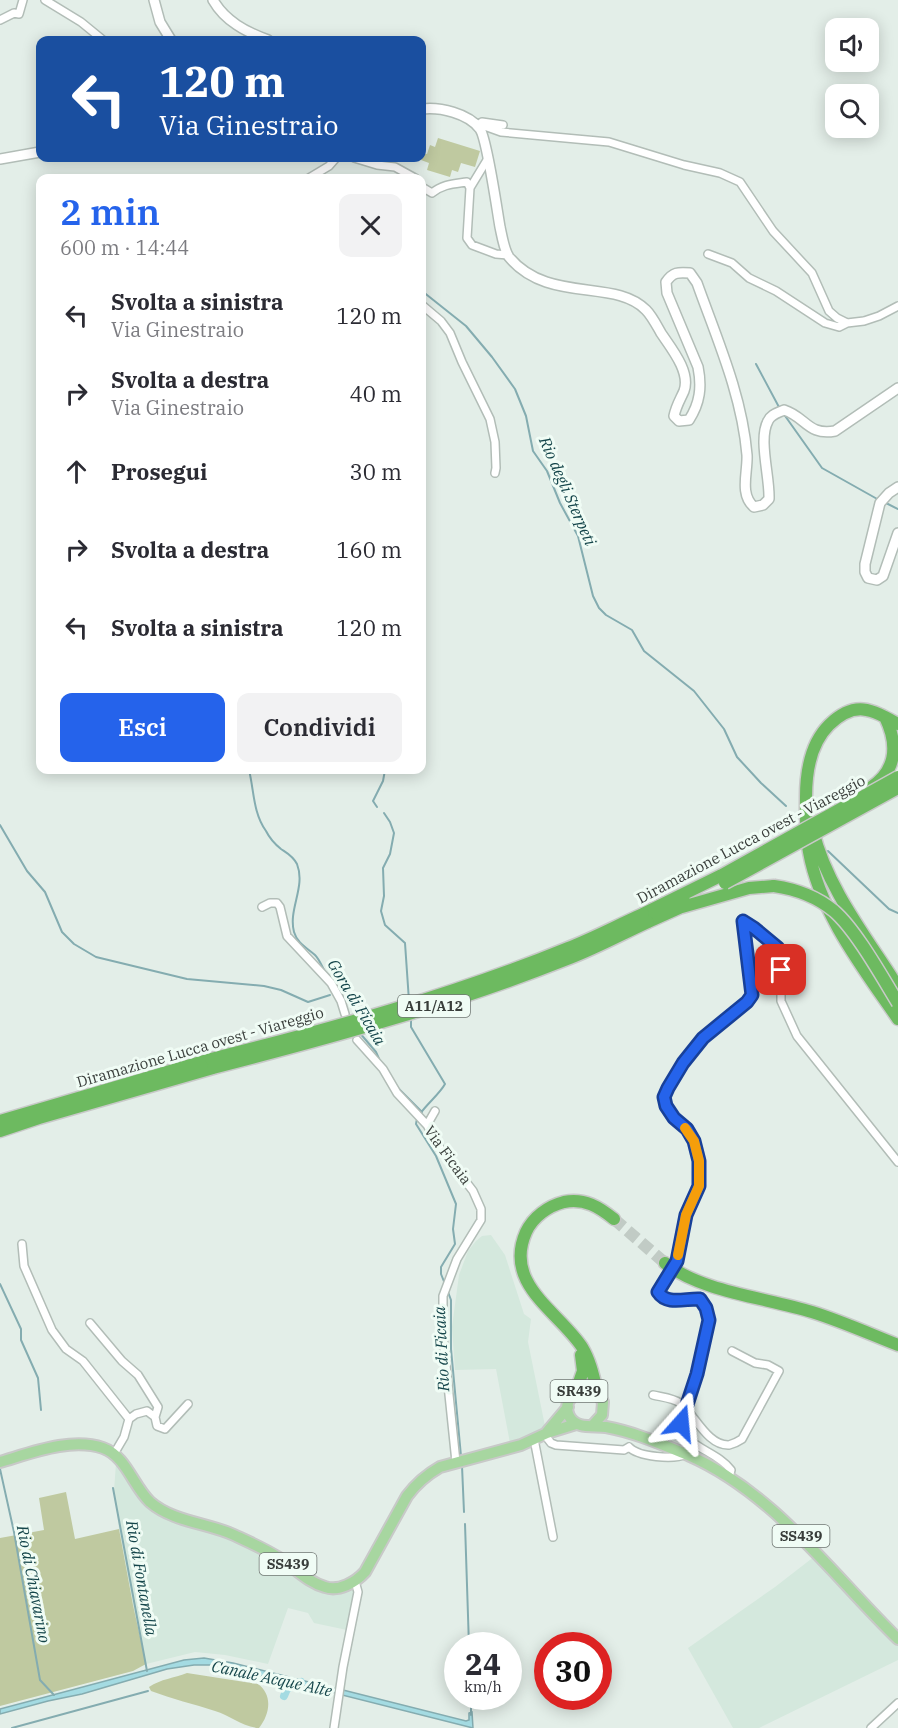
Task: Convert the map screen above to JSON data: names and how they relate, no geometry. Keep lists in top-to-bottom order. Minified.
{"streets":{"highway":["Diramazione Lucca ovest - Viareggio","A11/A12"],"main road":["SR439","SS439"],"street":["Via Ficaia"]},"crossings":[["SR439","SS439"]],"water":["Rio degli Sterpeti","Gora di Ficaia","Rio di Ficaia","Rio di Fontanella","Rio di Chiavarino","Canale Acque Alte"],"page":{"turn":["120 m","Via Ginestraio"],"heading":["2 min","600 m · 14:44"],"list":[{"name":"Svolta a sinistra","note":"Via Ginestraio","value":"120 m"},{"name":"Svolta a destra","note":"Via Ginestraio","value":"40 m"},{"name":"Prosegui","value":"30 m"},{"name":"Svolta a destra","value":"160 m"},{"name":"Svolta a sinistra","value":"120 m"}],"buttons":["Esci","Condividi"],"speed":"24 km/h","limit":"30"}}
